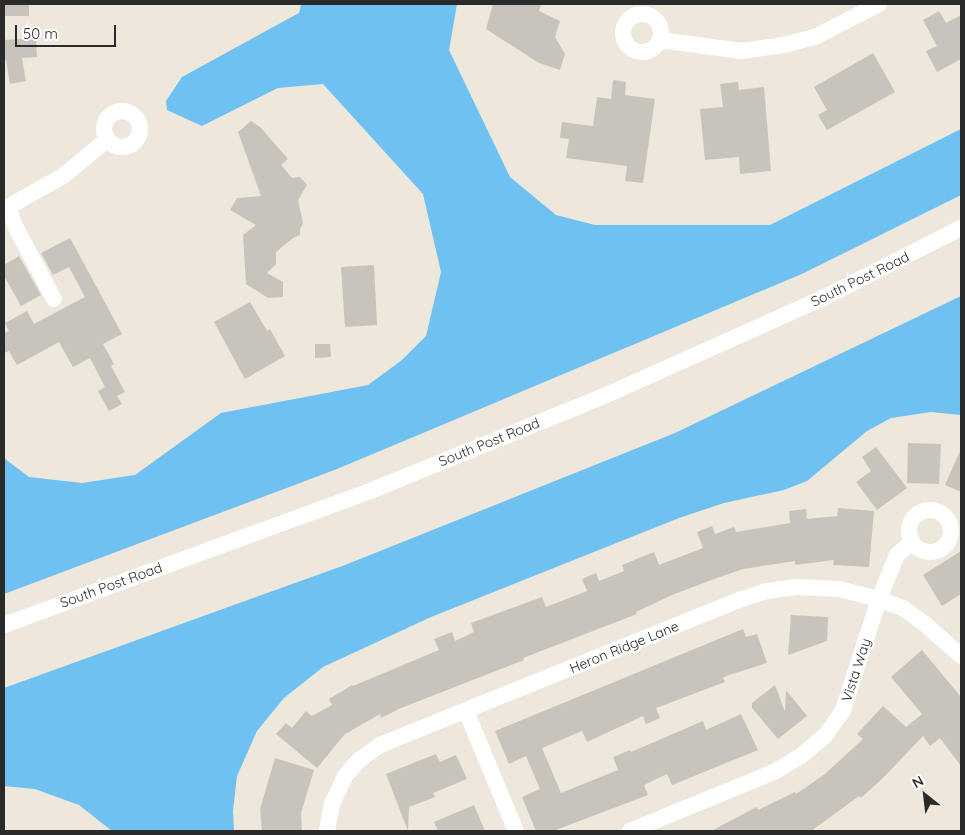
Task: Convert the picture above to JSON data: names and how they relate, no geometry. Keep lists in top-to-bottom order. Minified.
{"streets":{"street":["South Post Road","Heron Ridge Lane","Vista Way"]},"crossings":[["Heron Ridge Lane","Vista Way"]],"scale_bar":"50 m","north":"top left"}
